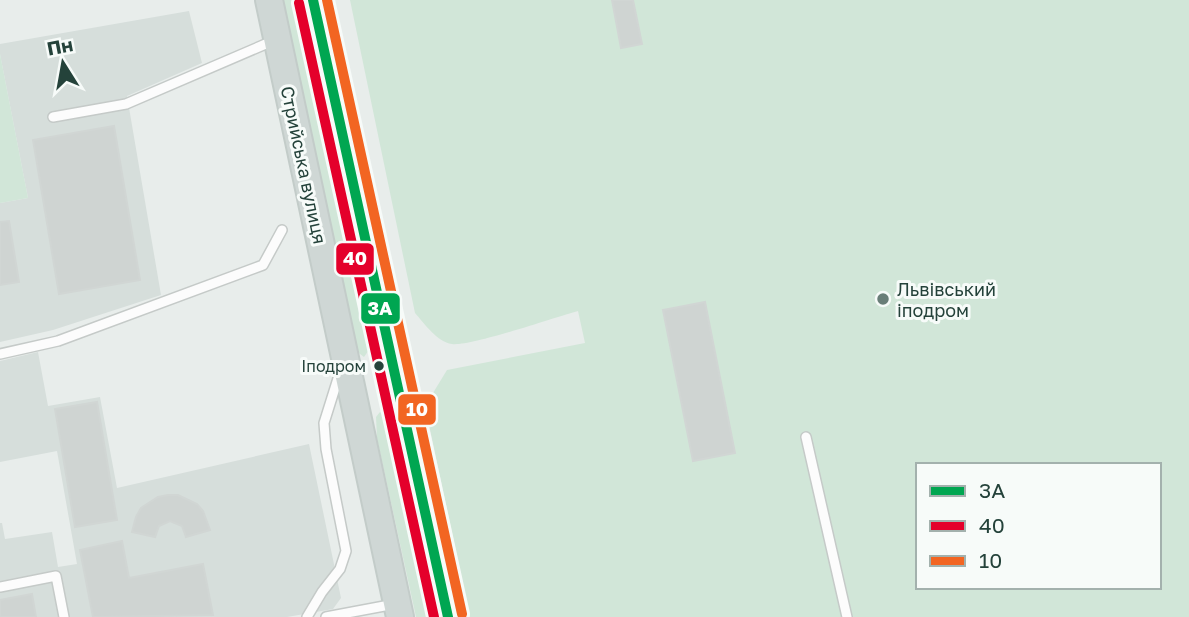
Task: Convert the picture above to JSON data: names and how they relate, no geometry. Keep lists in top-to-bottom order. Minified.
{"streets":{"main road":["Стрийська вулиця"]},"places":["Львівський іподром","Іподром"],"lines":["transit line 3А","transit line 10","transit line 40"],"legend":["3А","40","10"],"north":"top"}
